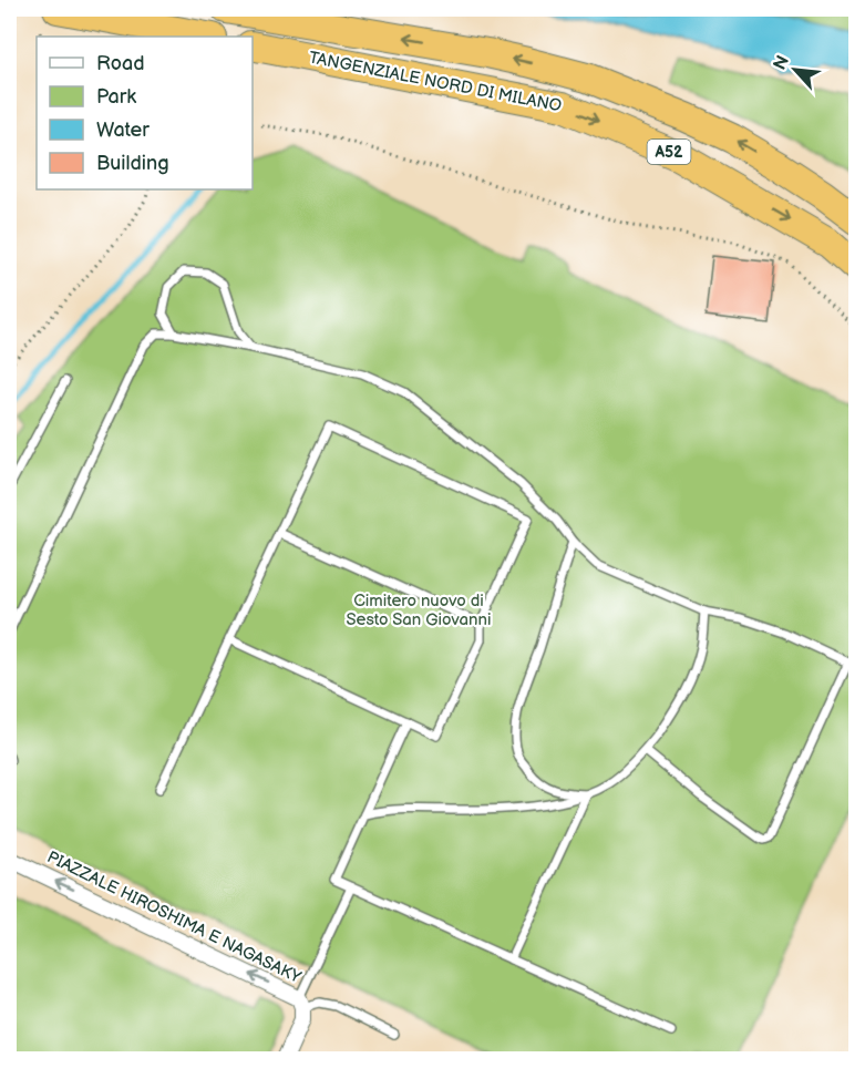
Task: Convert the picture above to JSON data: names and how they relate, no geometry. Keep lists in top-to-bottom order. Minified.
{"streets":{"highway":["TANGENZIALE NORD DI MILANO","A52"],"street":["PIAZZALE HIROSHIMA E NAGASAKY"]},"one_way":["PIAZZALE HIROSHIMA E NAGASAKY"],"parks":["Cimitero nuovo di Sesto San Giovanni"],"legend":["Road","Park","Water","Building"],"north":"top left"}
